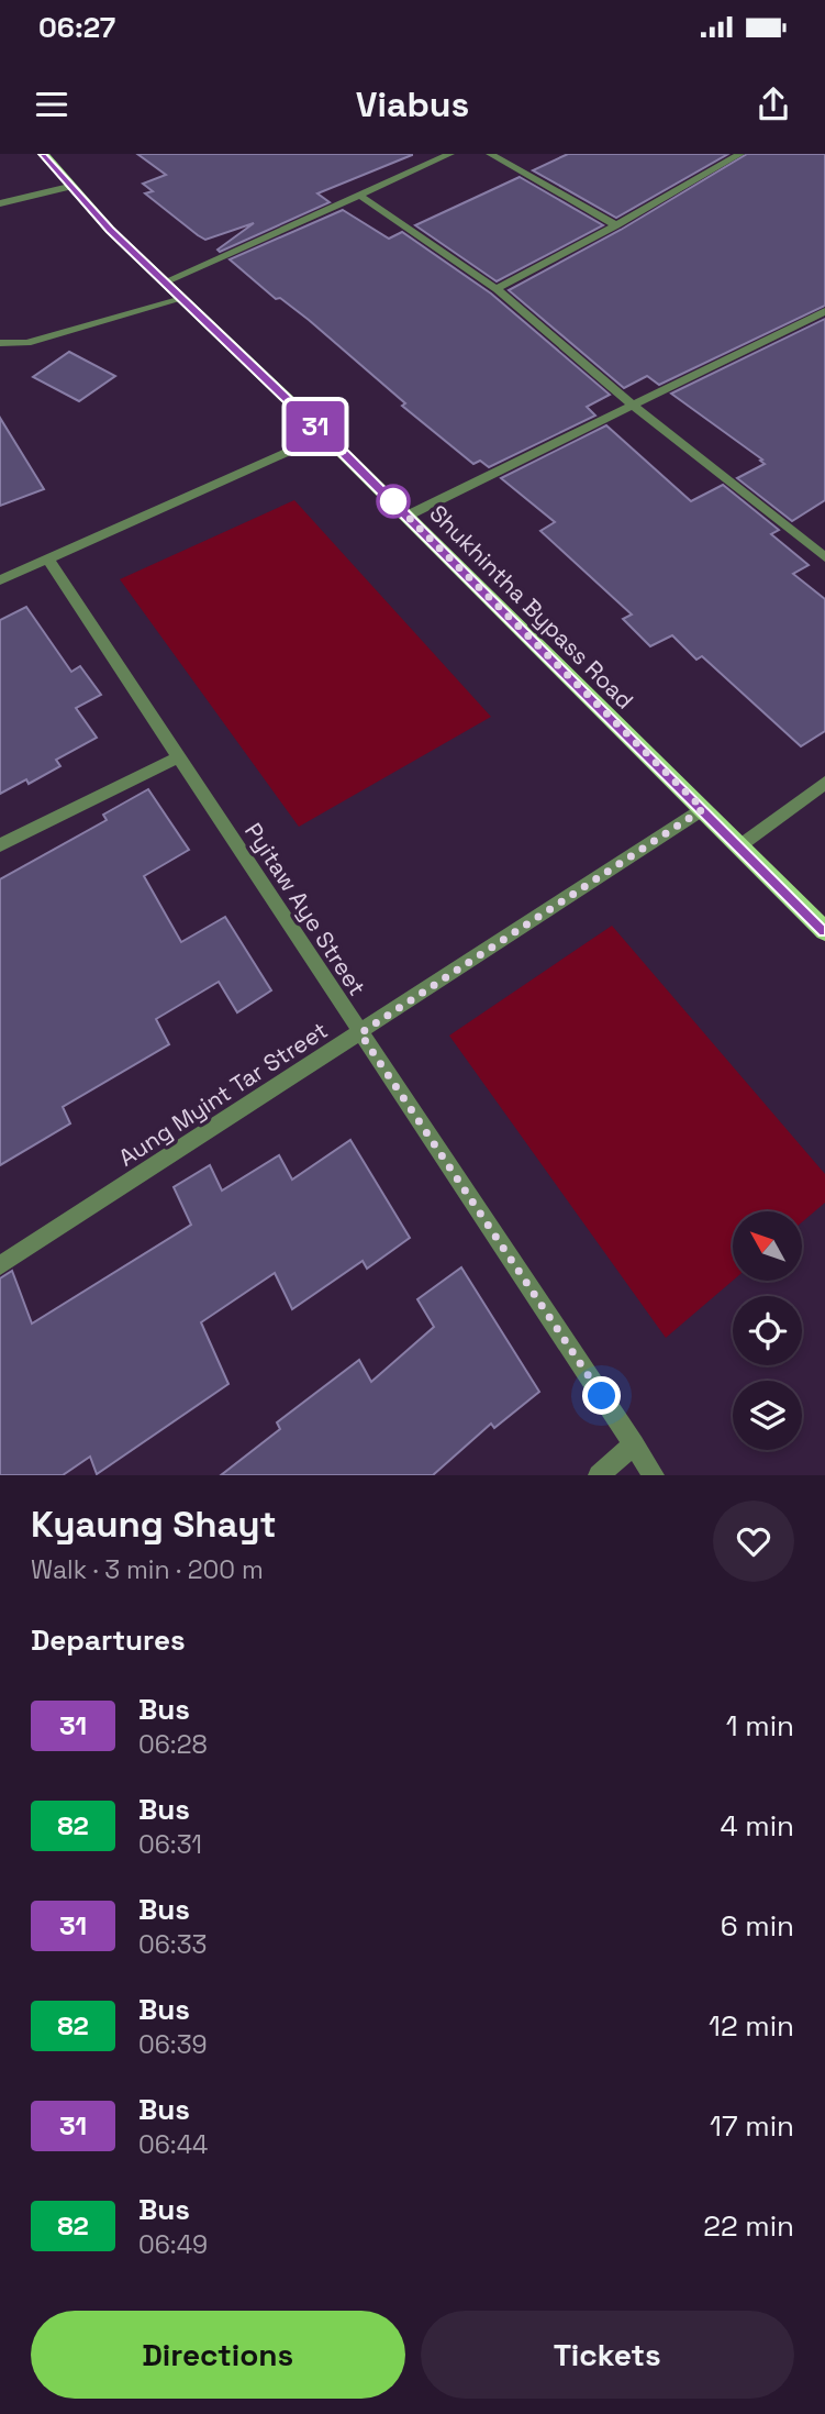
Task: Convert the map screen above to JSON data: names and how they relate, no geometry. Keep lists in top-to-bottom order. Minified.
{"streets":{"main road":["Shukhintha Bypass Road"],"street":["Pyitaw Aye Street","Aung Myint Tar Street"]},"crossings":[["Shukhintha Bypass Road","Aung Myint Tar Street"],["Pyitaw Aye Street","Aung Myint Tar Street"]],"lines":["bus line 31"],"north":"top left","page":{"status":"06:27","header":"Viabus","on_map":"31","heading":[["Kyaung Shayt","Walk · 3 min · 200 m"],"Departures"],"list":[{"mark":"31","name":"Bus","note":"06:28","value":"1 min"},{"mark":"82","name":"Bus","note":"06:31","value":"4 min"},{"mark":"31","name":"Bus","note":"06:33","value":"6 min"},{"mark":"82","name":"Bus","note":"06:39","value":"12 min"},{"mark":"31","name":"Bus","note":"06:44","value":"17 min"},{"mark":"82","name":"Bus","note":"06:49","value":"22 min"}],"buttons":["Directions","Tickets"]}}
